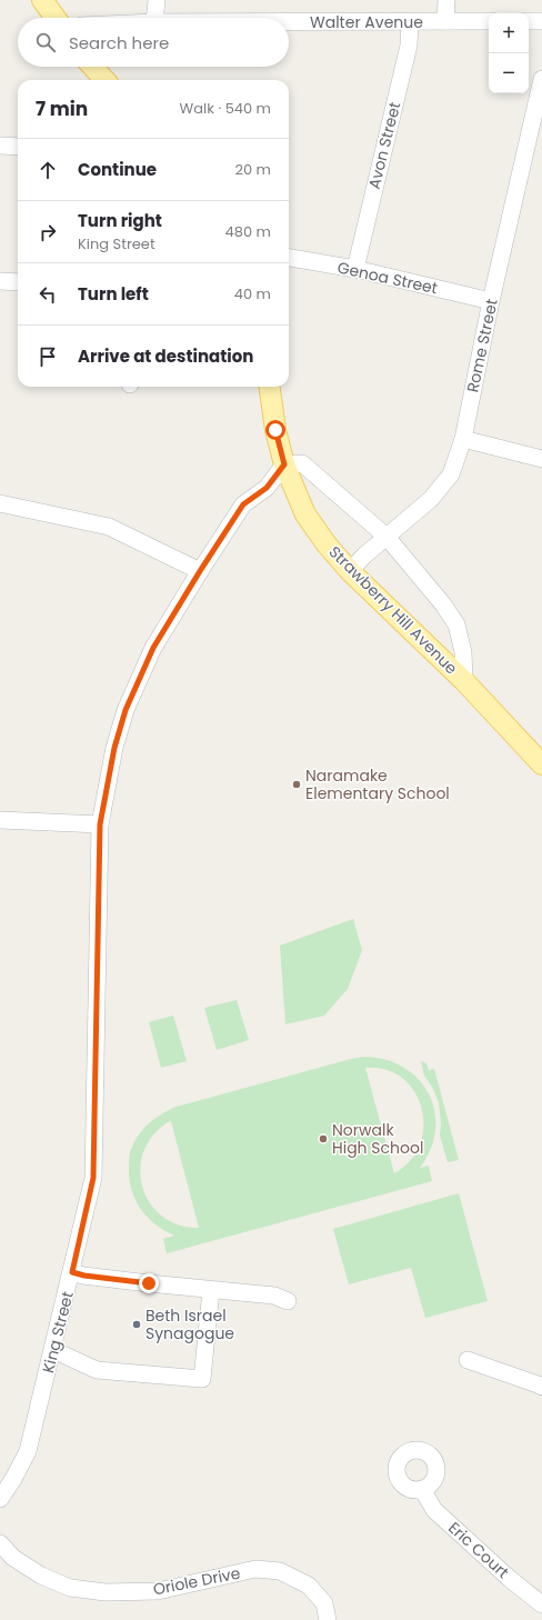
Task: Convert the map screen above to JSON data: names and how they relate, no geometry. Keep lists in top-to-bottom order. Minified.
{"streets":{"main road":["Strawberry Hill Avenue"],"street":["Walter Avenue","Avon Street","Genoa Street","Rome Street","King Street","Eric Court","Oriole Drive"]},"crossings":[["Walter Avenue","Avon Street"],["Avon Street","Genoa Street"],["Genoa Street","Rome Street"],["Rome Street","Strawberry Hill Avenue"],["Strawberry Hill Avenue","King Street"]],"places":["Naramake Elementary School","Norwalk High School","Beth Israel Synagogue"],"page":{"map_buttons":["+","−"],"search":"Search here","heading":["7 min","Walk · 540 m"],"list":[["Continue","20 m"],["Turn right","King Street","480 m"],["Turn left","40 m"],"Arrive at destination"]}}
